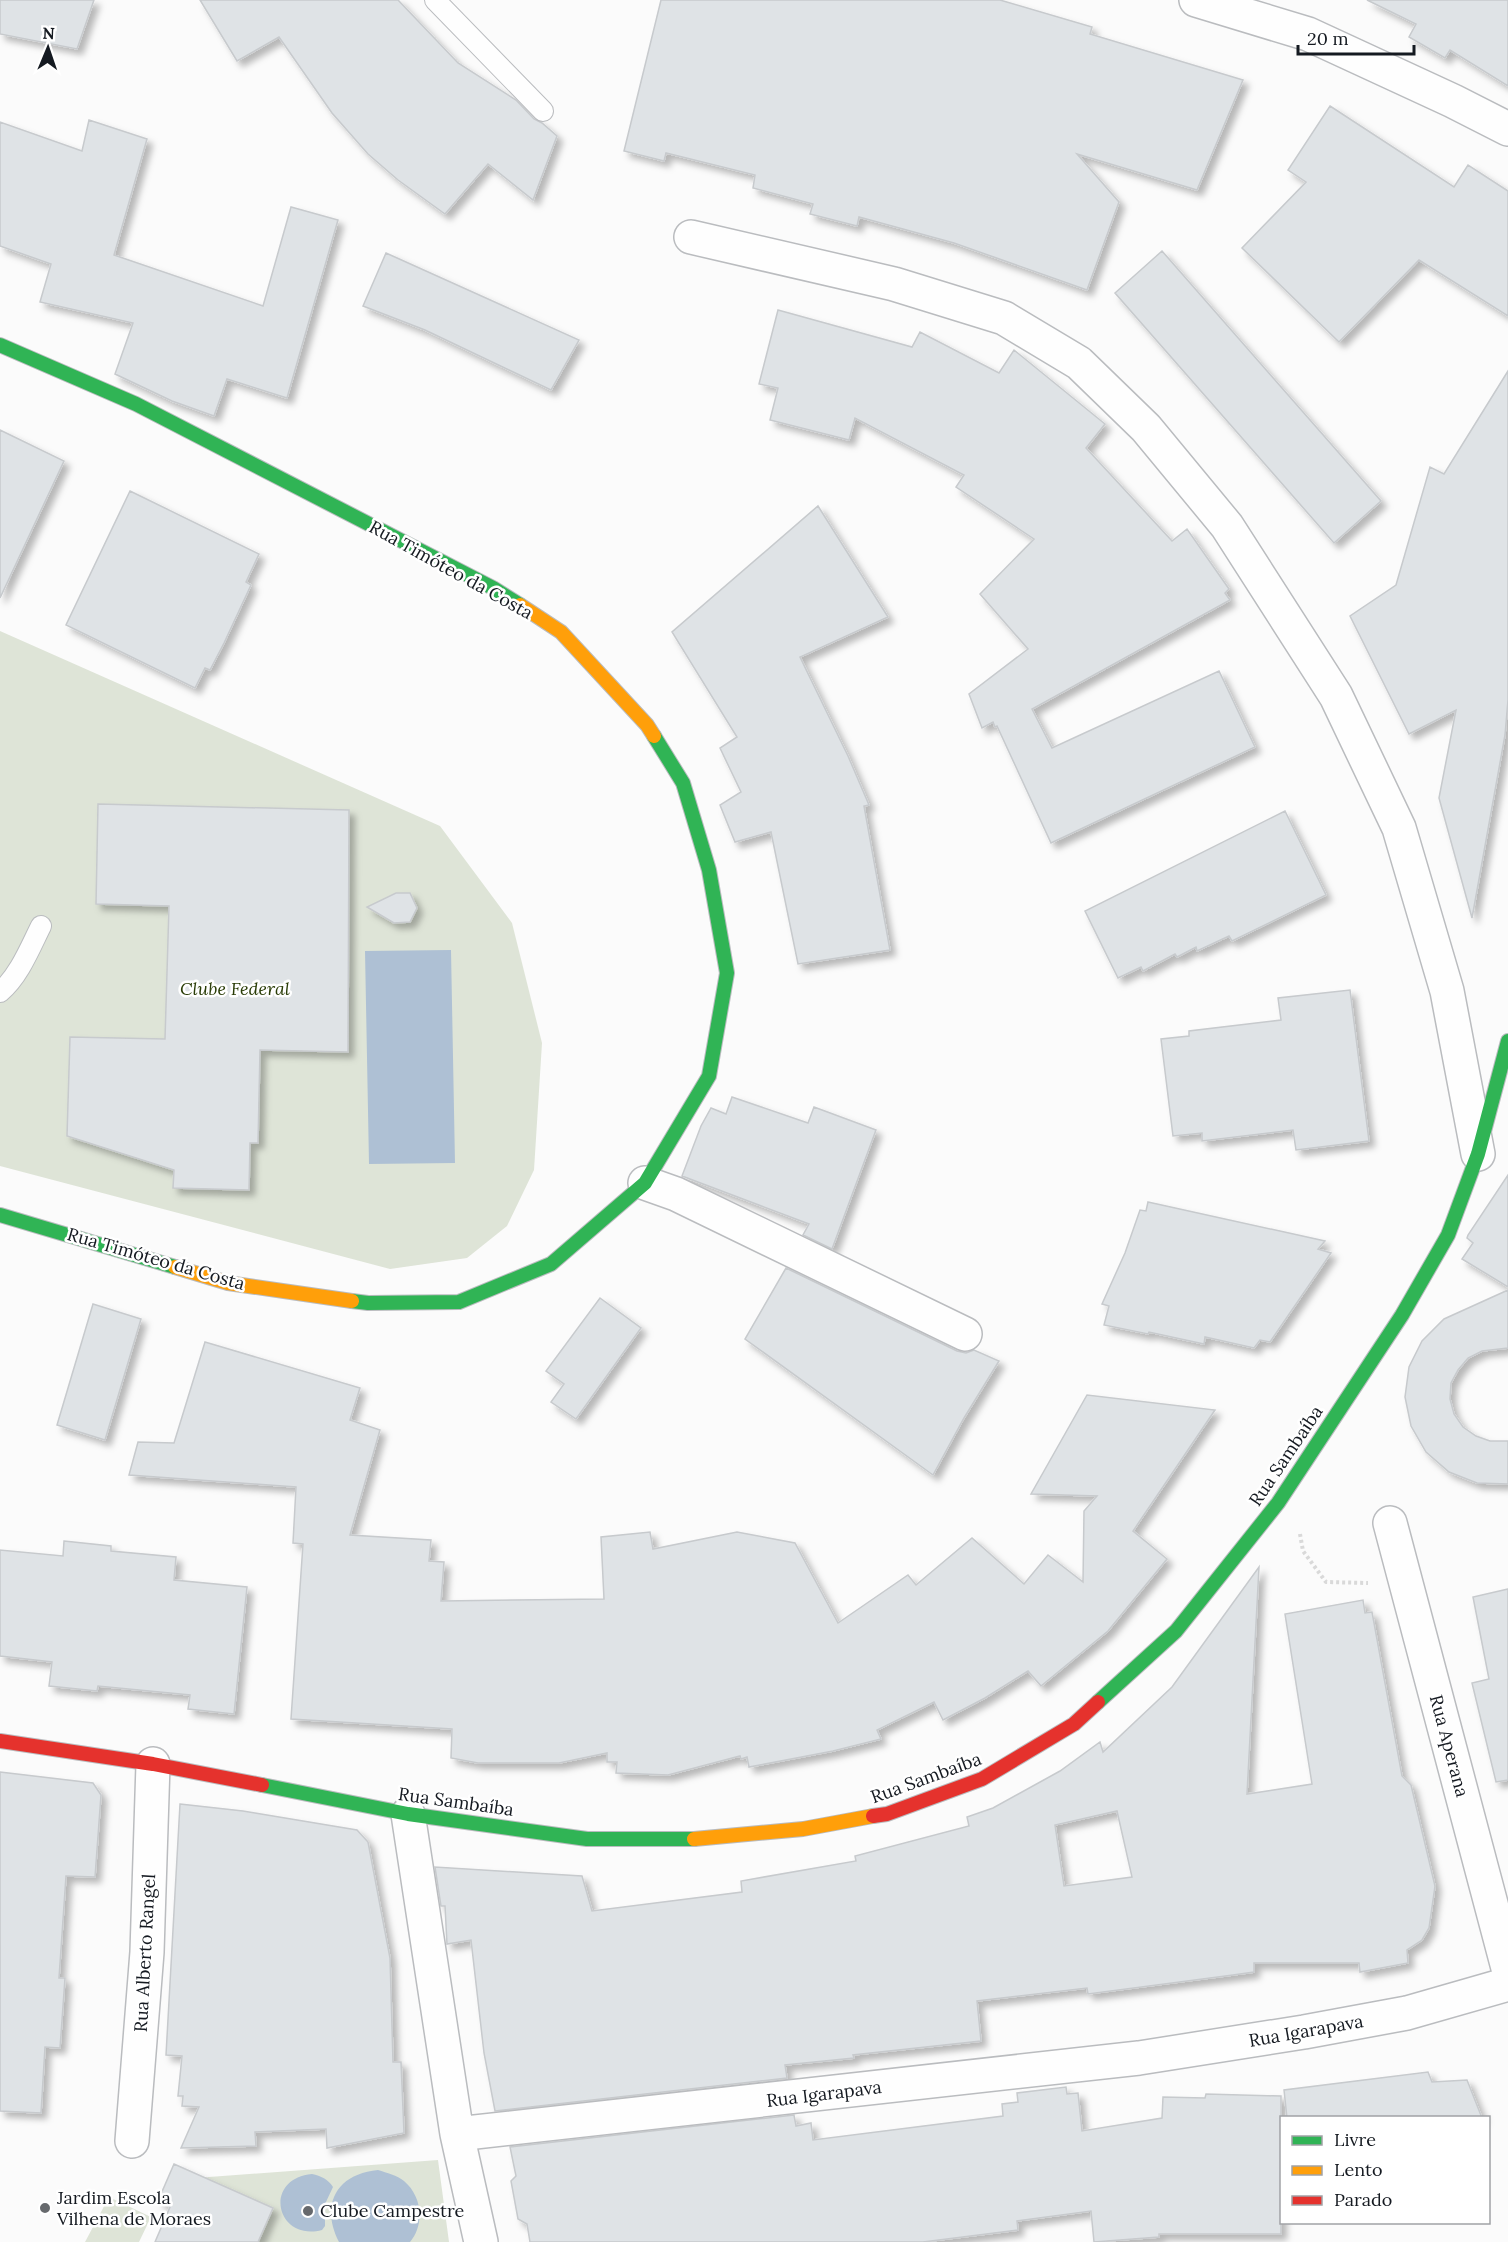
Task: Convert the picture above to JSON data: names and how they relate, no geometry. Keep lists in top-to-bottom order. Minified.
{"streets":{"street":["Rua Timóteo da Costa","Rua Sambaíba","Rua Aperana","Rua Alberto Rangel","Rua Igarapava"]},"crossings":[["Rua Sambaíba","Rua Alberto Rangel"]],"parks":["Clube Federal"],"places":["Jardim Escola Vilhena de Moraes","Clube Campestre"],"legend":["Livre","Lento","Parado"],"scale_bar":"20 m","north":"top"}
